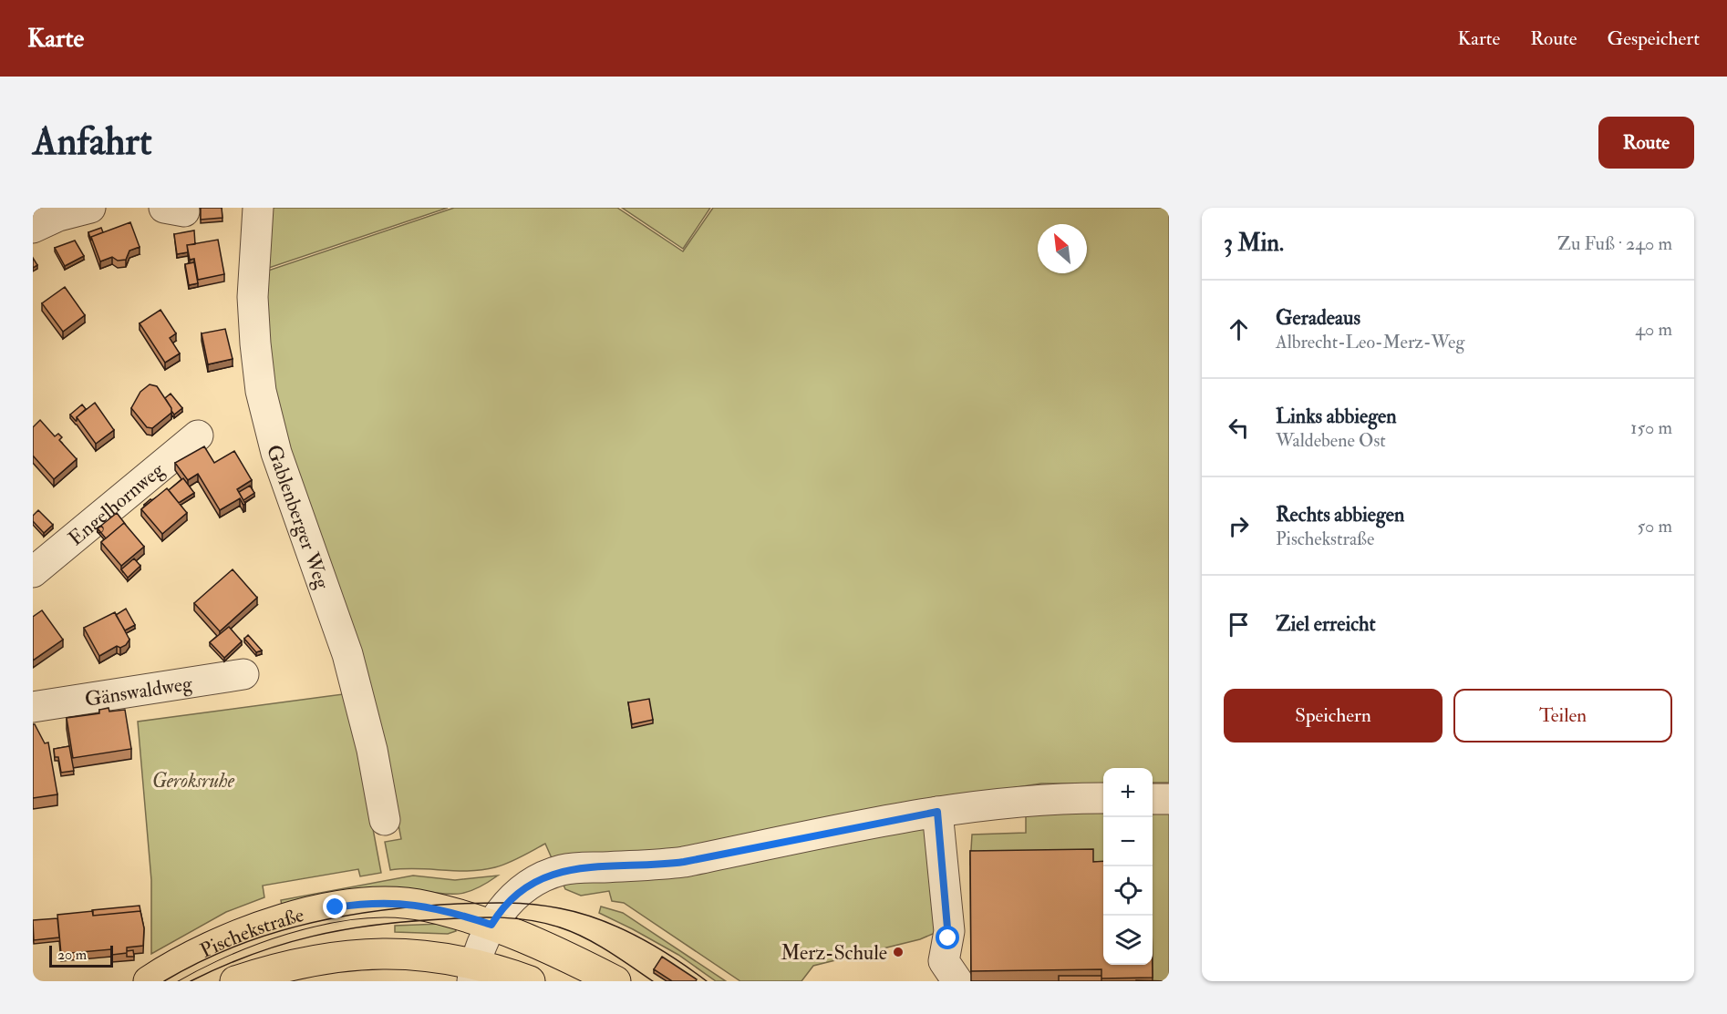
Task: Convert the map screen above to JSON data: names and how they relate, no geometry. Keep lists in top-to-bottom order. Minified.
{"streets":{"main road":["Pischekstraße"],"street":["Engelhornweg","Gablenberger Weg","Gänswaldweg"]},"parks":["Geroksruhe"],"places":["Merz-Schule"],"scale_bar":"20 m","north":"top left","page":{"header":"Karte","nav":["Karte","Route","Gespeichert"],"buttons":["Route",["Speichern","Teilen"]],"title":"Anfahrt","heading":["3 Min.","Zu Fuß · 240 m"],"list":[["Geradeaus","Albrecht-Leo-Merz-Weg","40 m"],["Links abbiegen","Waldebene Ost","150 m"],["Rechts abbiegen","Pischekstraße","50 m"],"Ziel erreicht"],"map_buttons":["+","−"],"scale":"20 m"}}
